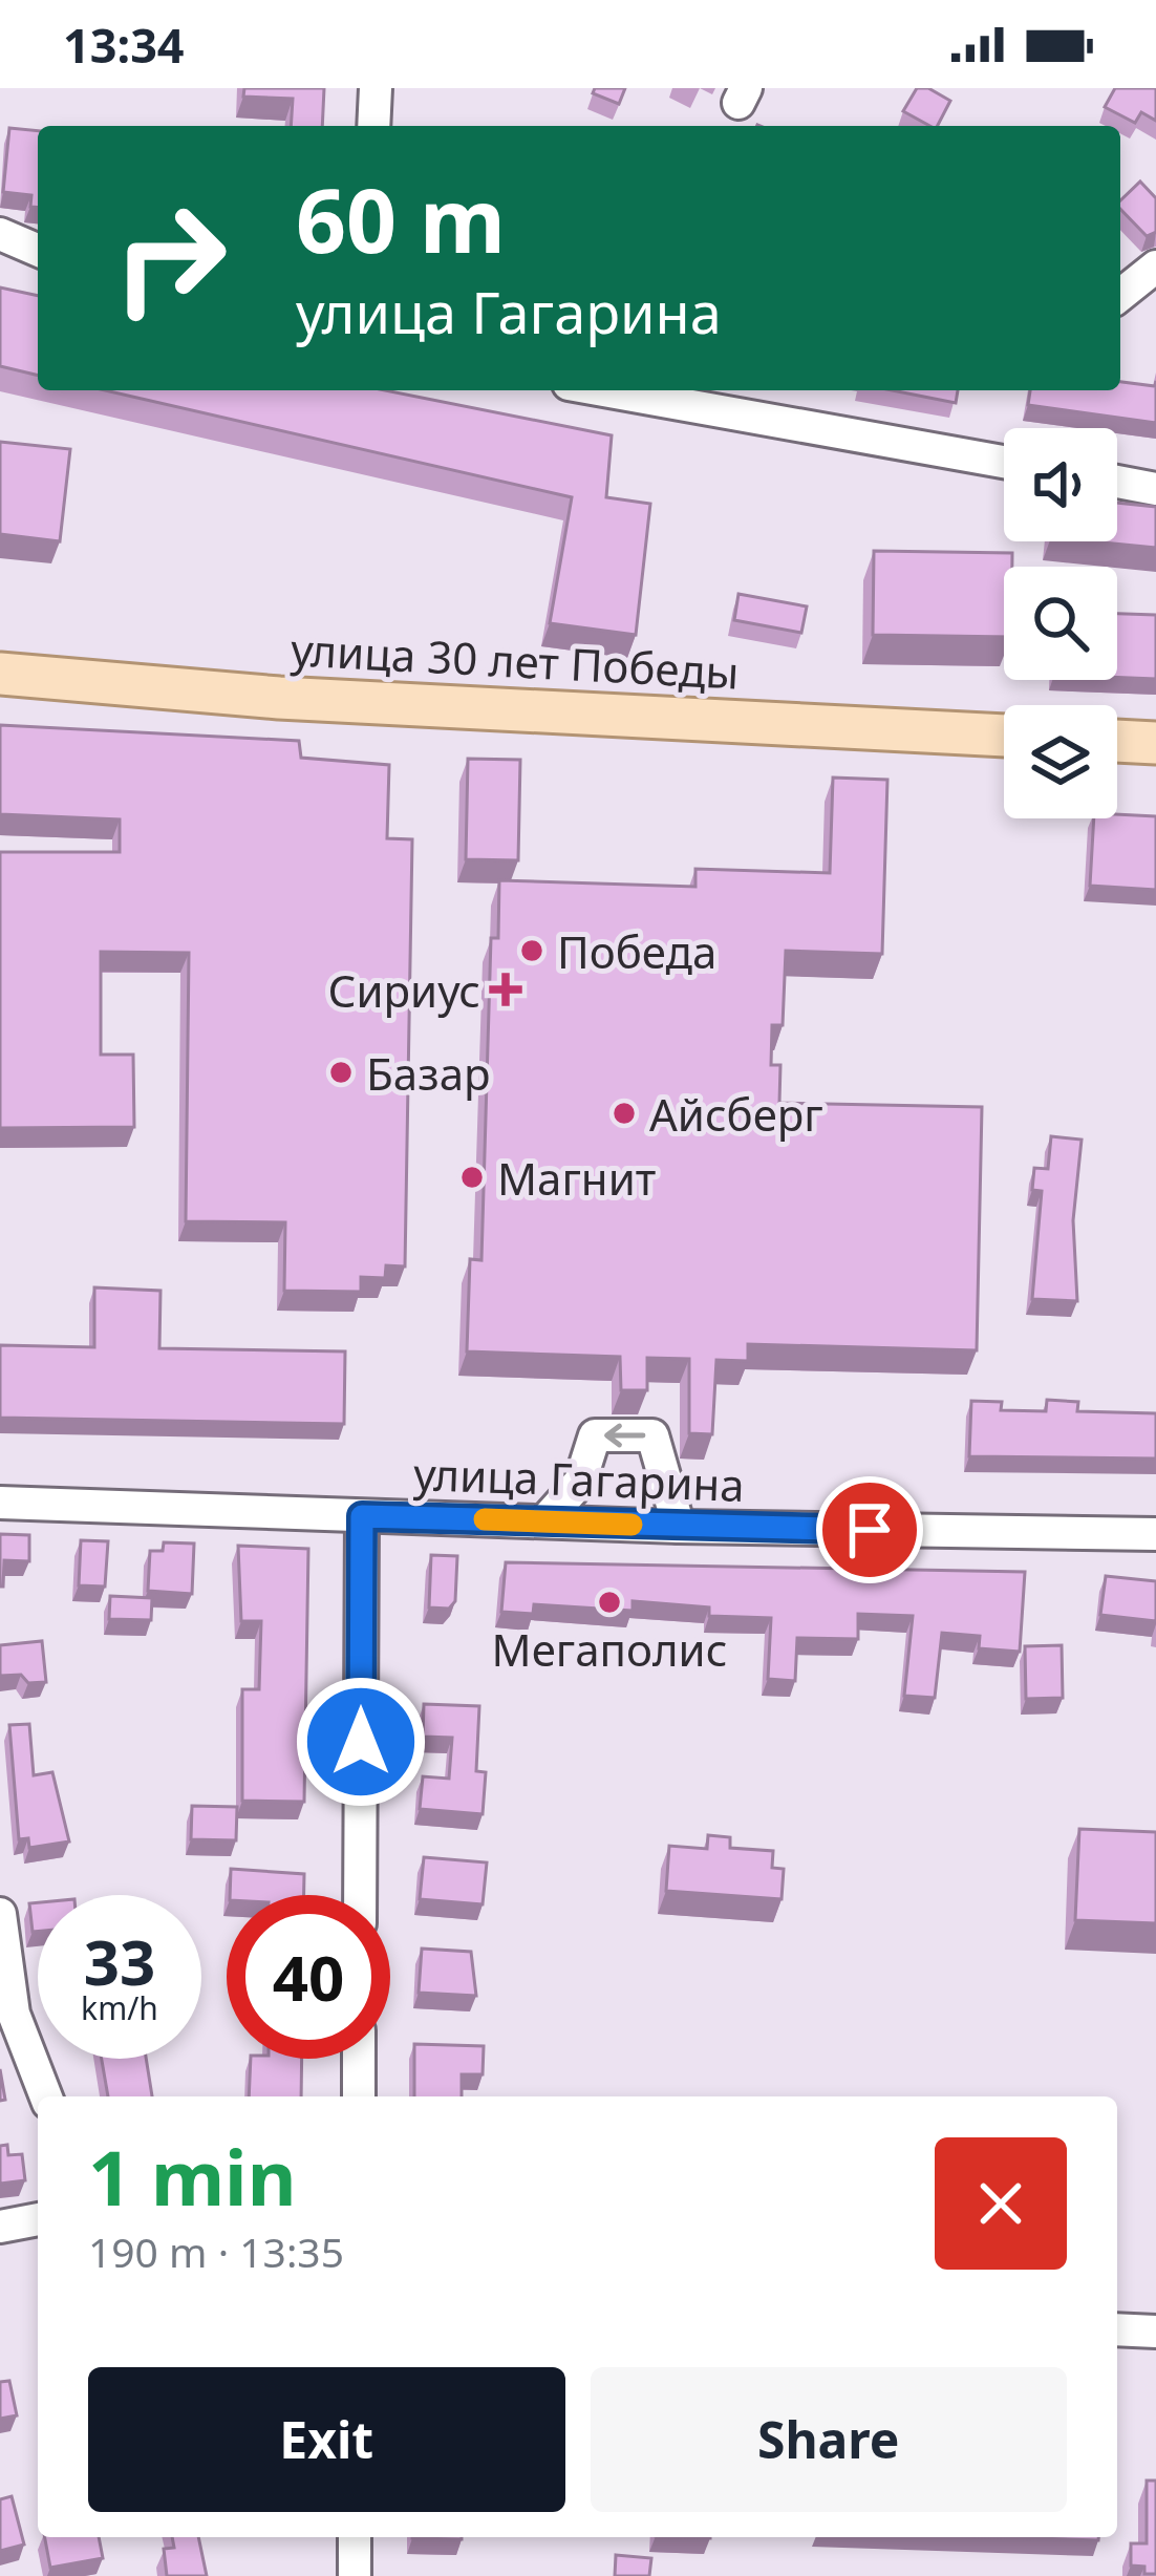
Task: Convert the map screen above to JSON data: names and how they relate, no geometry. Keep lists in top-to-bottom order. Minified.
{"streets":{"main road":["улица 30 лет Победы"],"street":["улица Гагарина"]},"places":{"other":["Победа","Базар","Айсберг","Магнит","Мегаполис"],"health":["Сириус"]},"page":{"status":"13:34","turn":["60 m","улица Гагарина"],"speed":"33 km/h","limit":"40","heading":["1 min","190 m · 13:35"],"buttons":["Exit","Share"]}}
